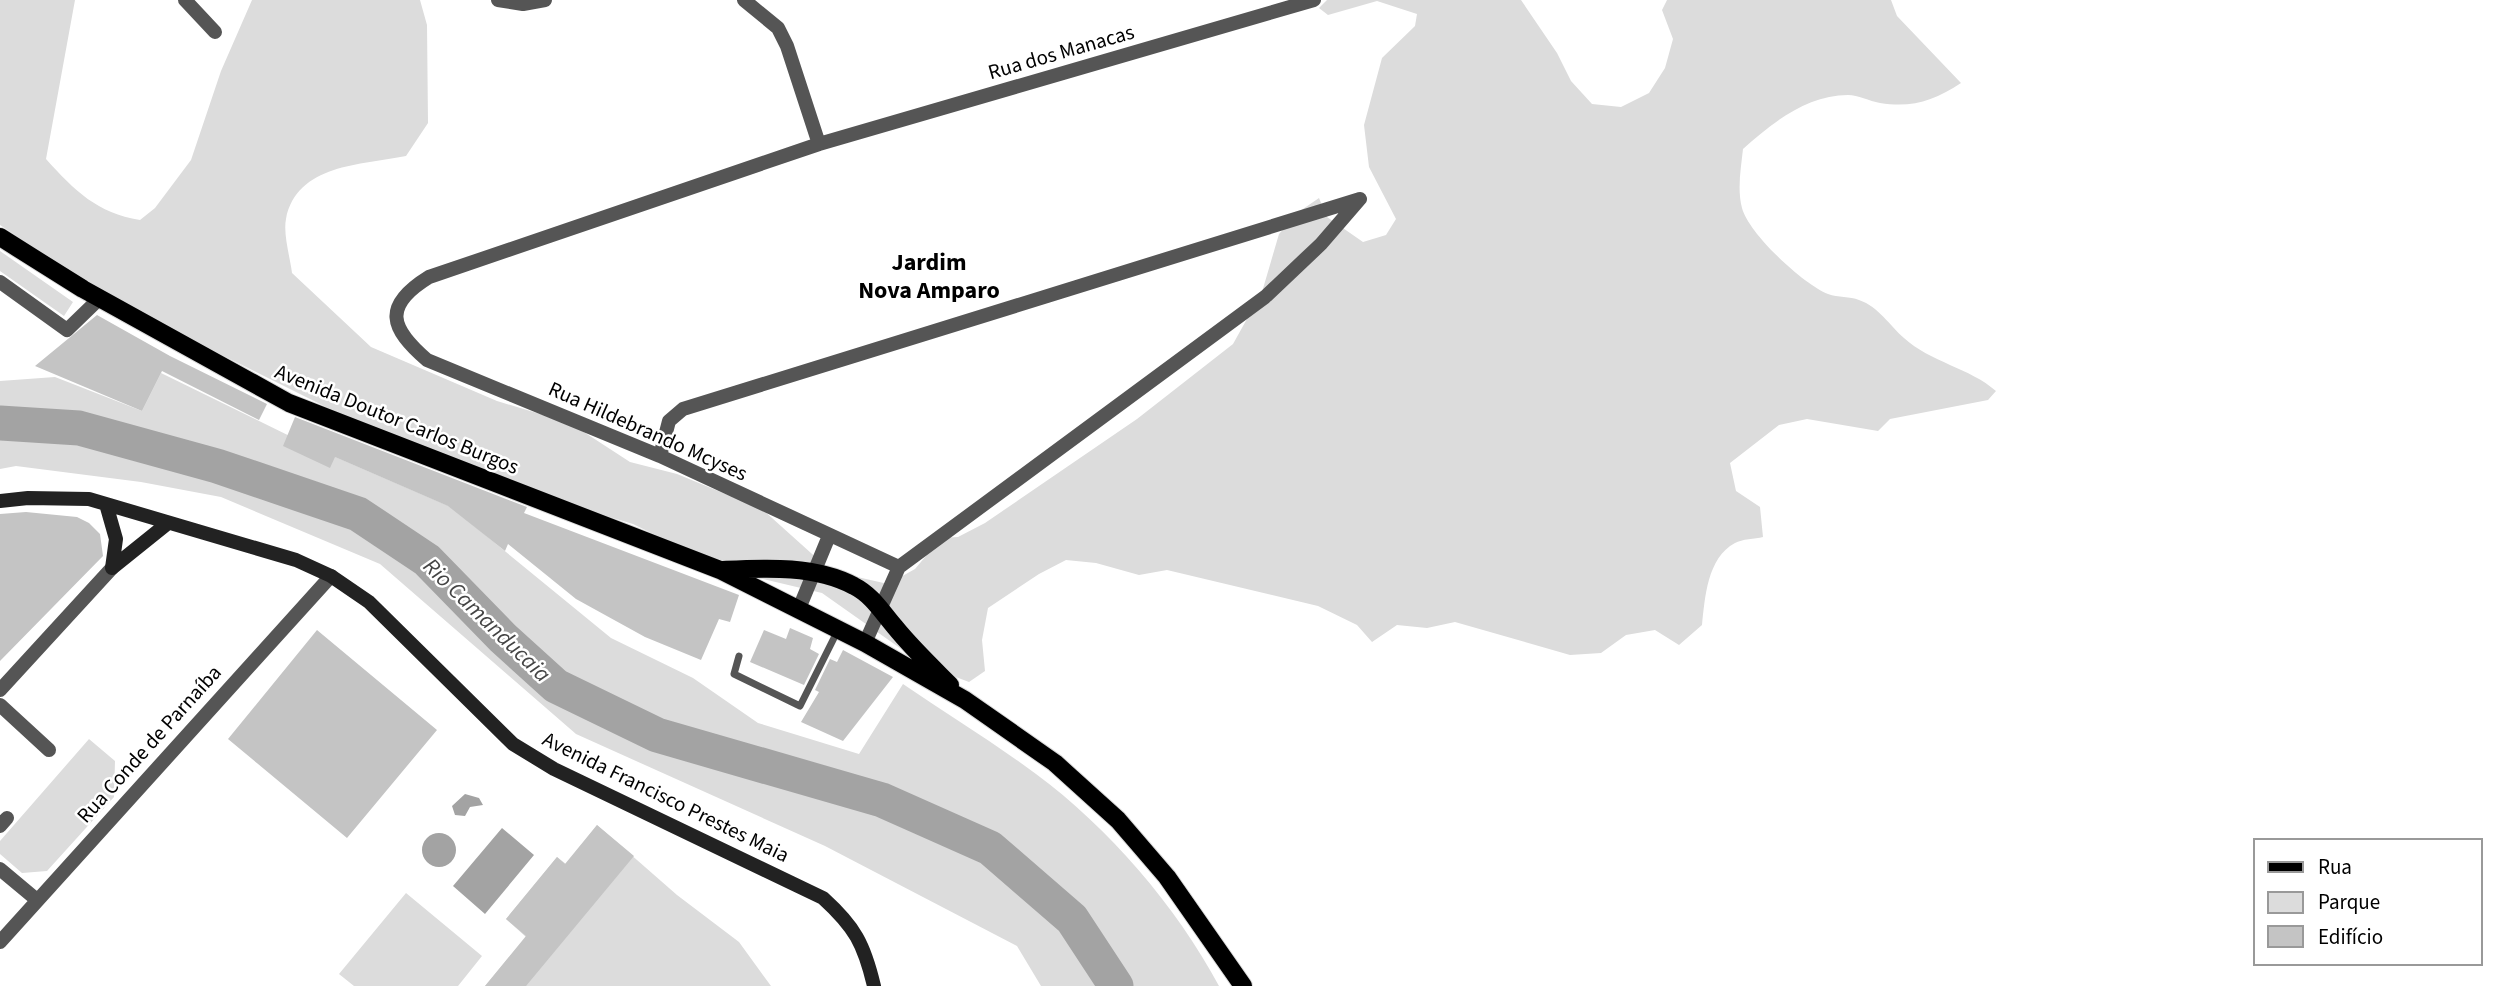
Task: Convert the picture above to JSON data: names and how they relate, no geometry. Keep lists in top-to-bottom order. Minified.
{"streets":{"main road":["Avenida Doutor Carlos Burgos"],"street":["Rua dos Manacas","Rua Hildebrando Mcyses","Rua Conde de Parnaíba","Avenida Francisco Prestes Maia"]},"crossings":[["Rua dos Manacas","Rua Hildebrando Mcyses"],["Rua Conde de Parnaíba","Avenida Francisco Prestes Maia"]],"districts":["Jardim Nova Amparo"],"water":["Rio Camanducaia"],"legend":["Rua","Parque","Edifício"]}
